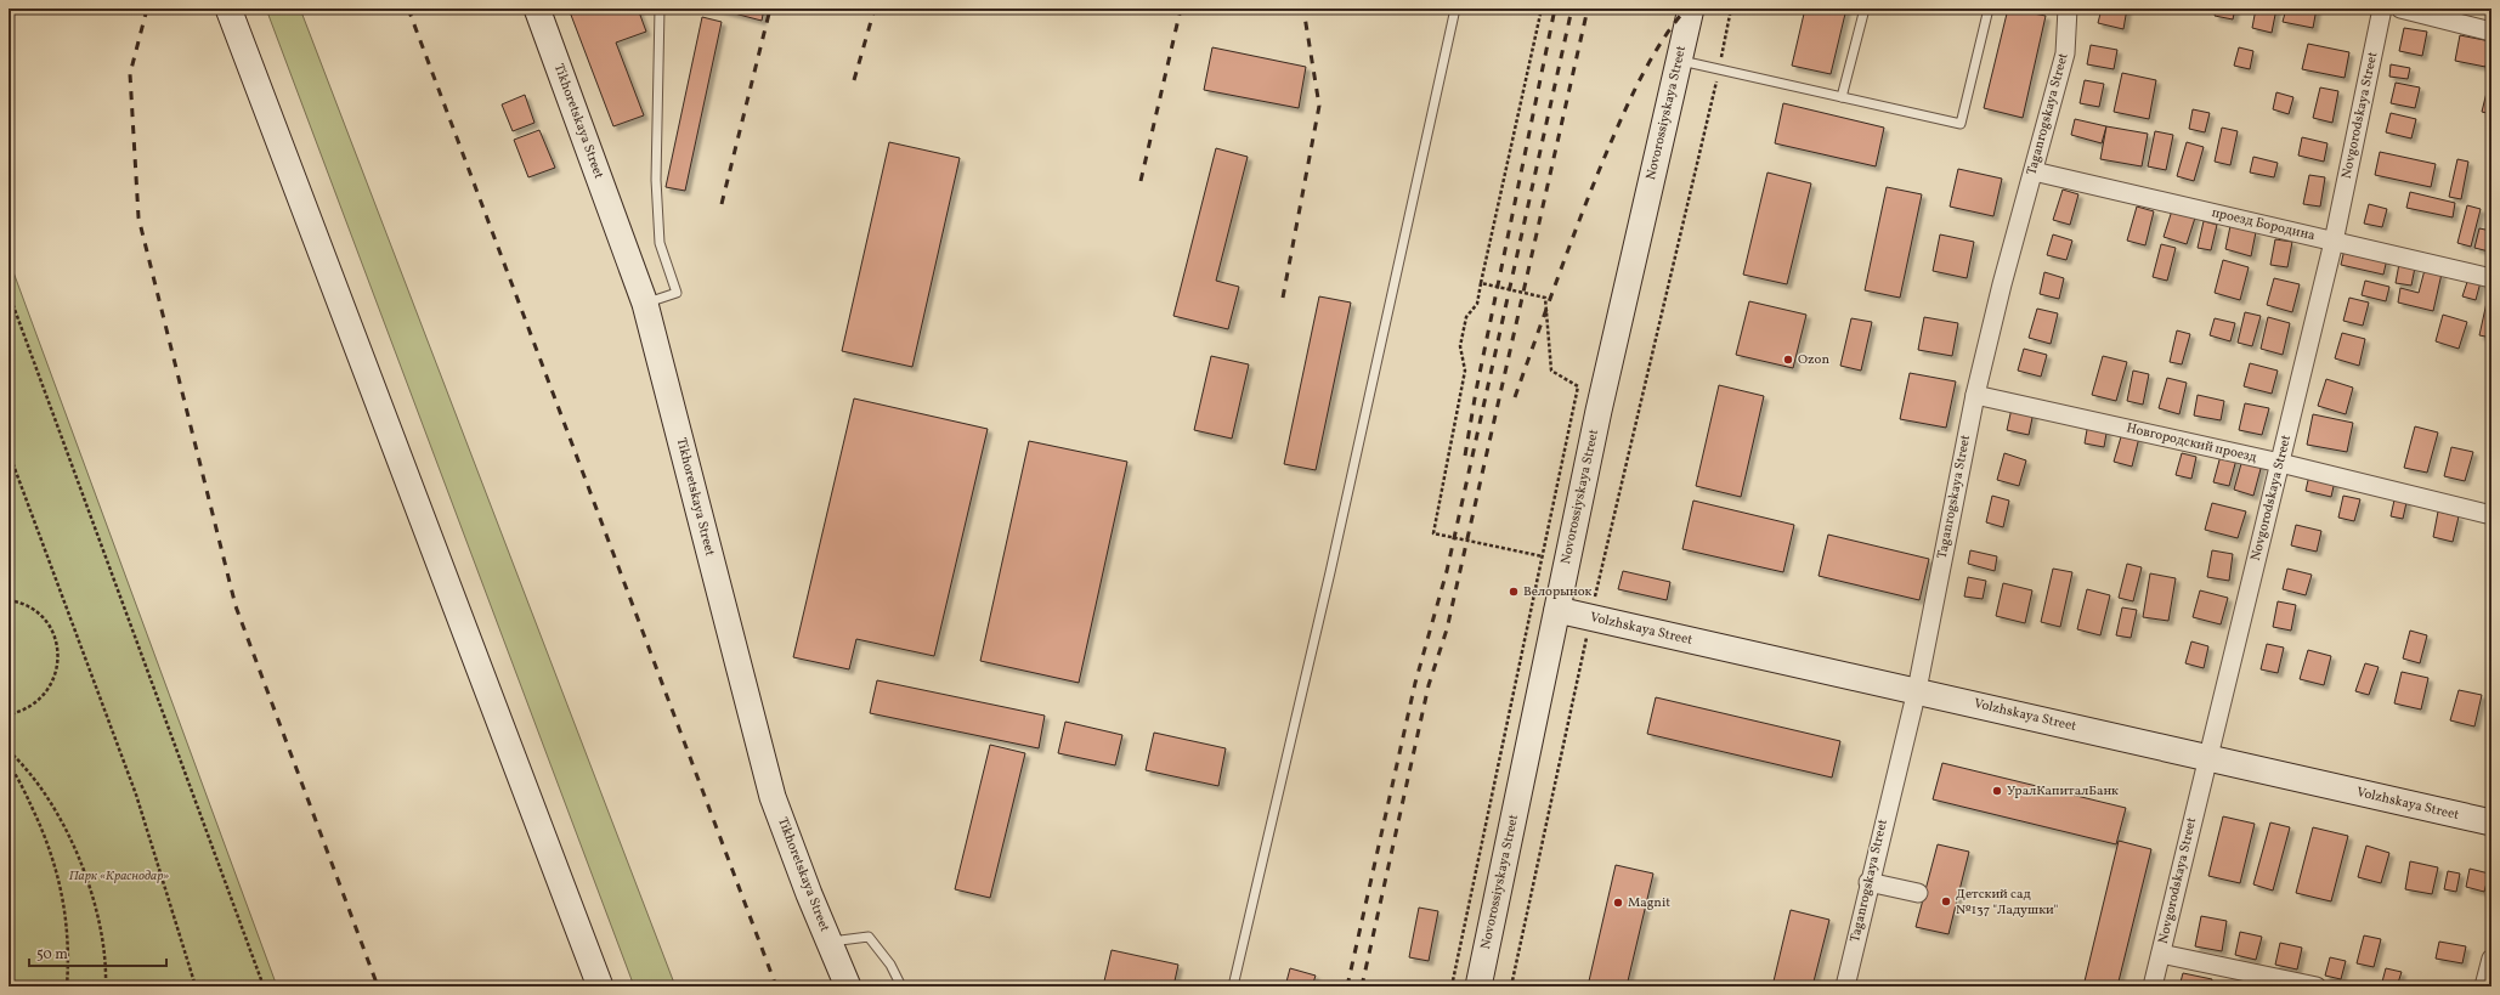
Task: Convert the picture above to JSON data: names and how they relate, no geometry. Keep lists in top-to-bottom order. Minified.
{"streets":{"street":["Novorossiyskaya Street","Taganrogskaya Street","Novgorodskaya Street","Tikhoretskaya Street","проезд Бородина","Новгородский проезд","Volzhskaya Street"]},"crossings":[["Novorossiyskaya Street","Volzhskaya Street"],["Taganrogskaya Street","проезд Бородина"],["Taganrogskaya Street","Новгородский проезд"],["Taganrogskaya Street","Volzhskaya Street"],["Novgorodskaya Street","проезд Бородина"],["Novgorodskaya Street","Новгородский проезд"],["Novgorodskaya Street","Volzhskaya Street"]],"parks":["Парк «Краснодар»"],"places":["Ozon","Велорынок","УралКапиталБанк","Детский сад №137 \"Ладушки\"","Magnit"],"scale_bar":"50 m"}
